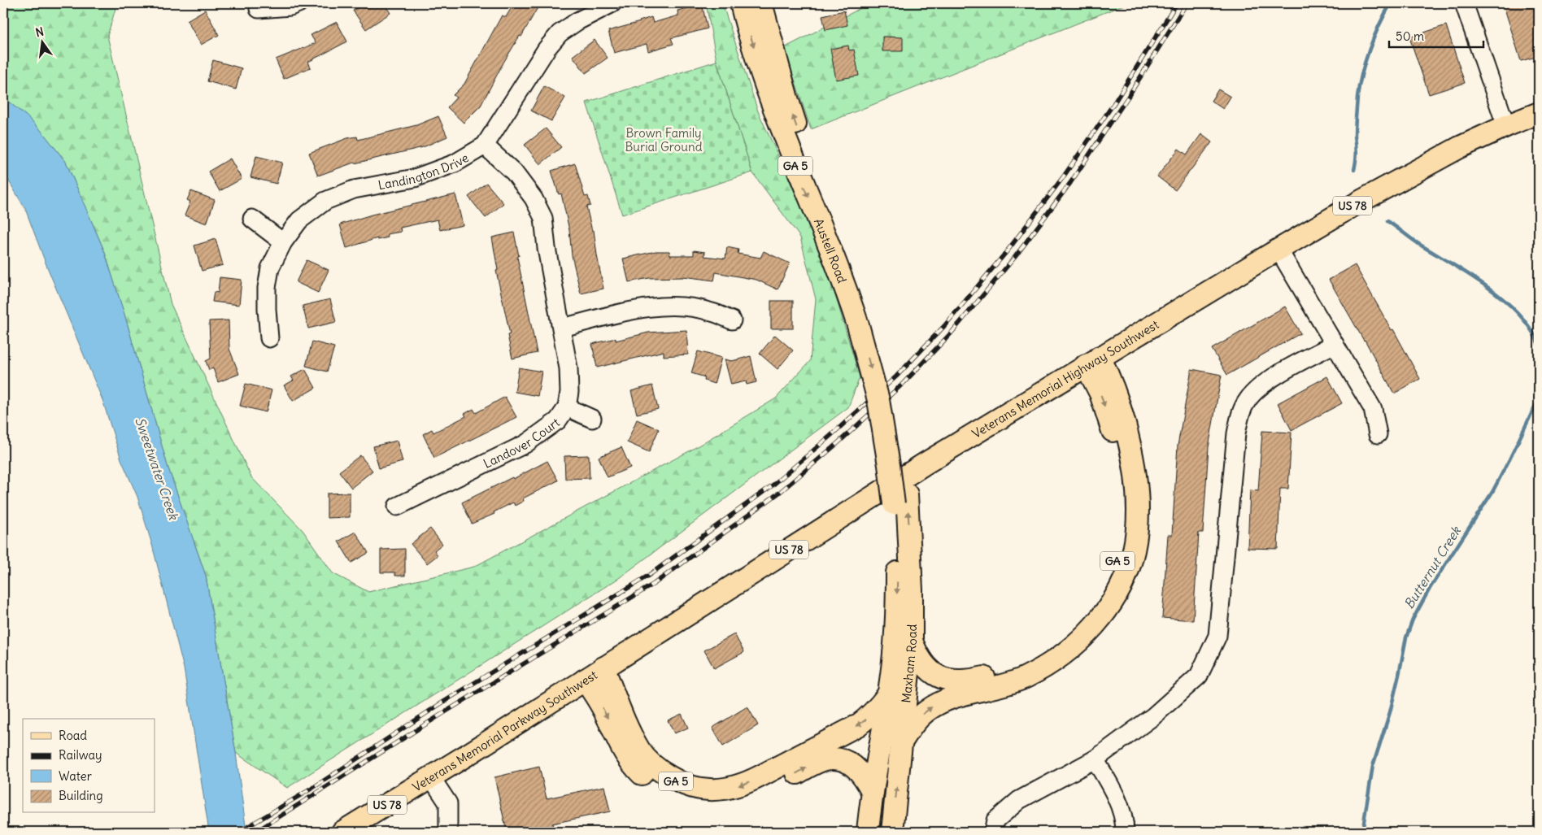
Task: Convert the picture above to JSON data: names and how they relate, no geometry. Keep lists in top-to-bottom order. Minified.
{"streets":{"main road":["GA 5","US 78","Austell Road","Veterans Memorial Highway Southwest","Maxham Road","Veterans Memorial Parkway Southwest"],"street":["Landington Drive","Landover Court"]},"crossings":[["GA 5","Veterans Memorial Highway Southwest"],["GA 5","Maxham Road"],["GA 5","Veterans Memorial Parkway Southwest"],["Landington Drive","Landover Court"],["Austell Road","Maxham Road"],["Veterans Memorial Highway Southwest","Veterans Memorial Parkway Southwest"]],"water":["Sweetwater Creek","Butternut Creek"],"parks":["Brown Family Burial Ground"],"legend":["Road","Railway","Water","Building"],"scale_bar":"50 m","north":"top"}
